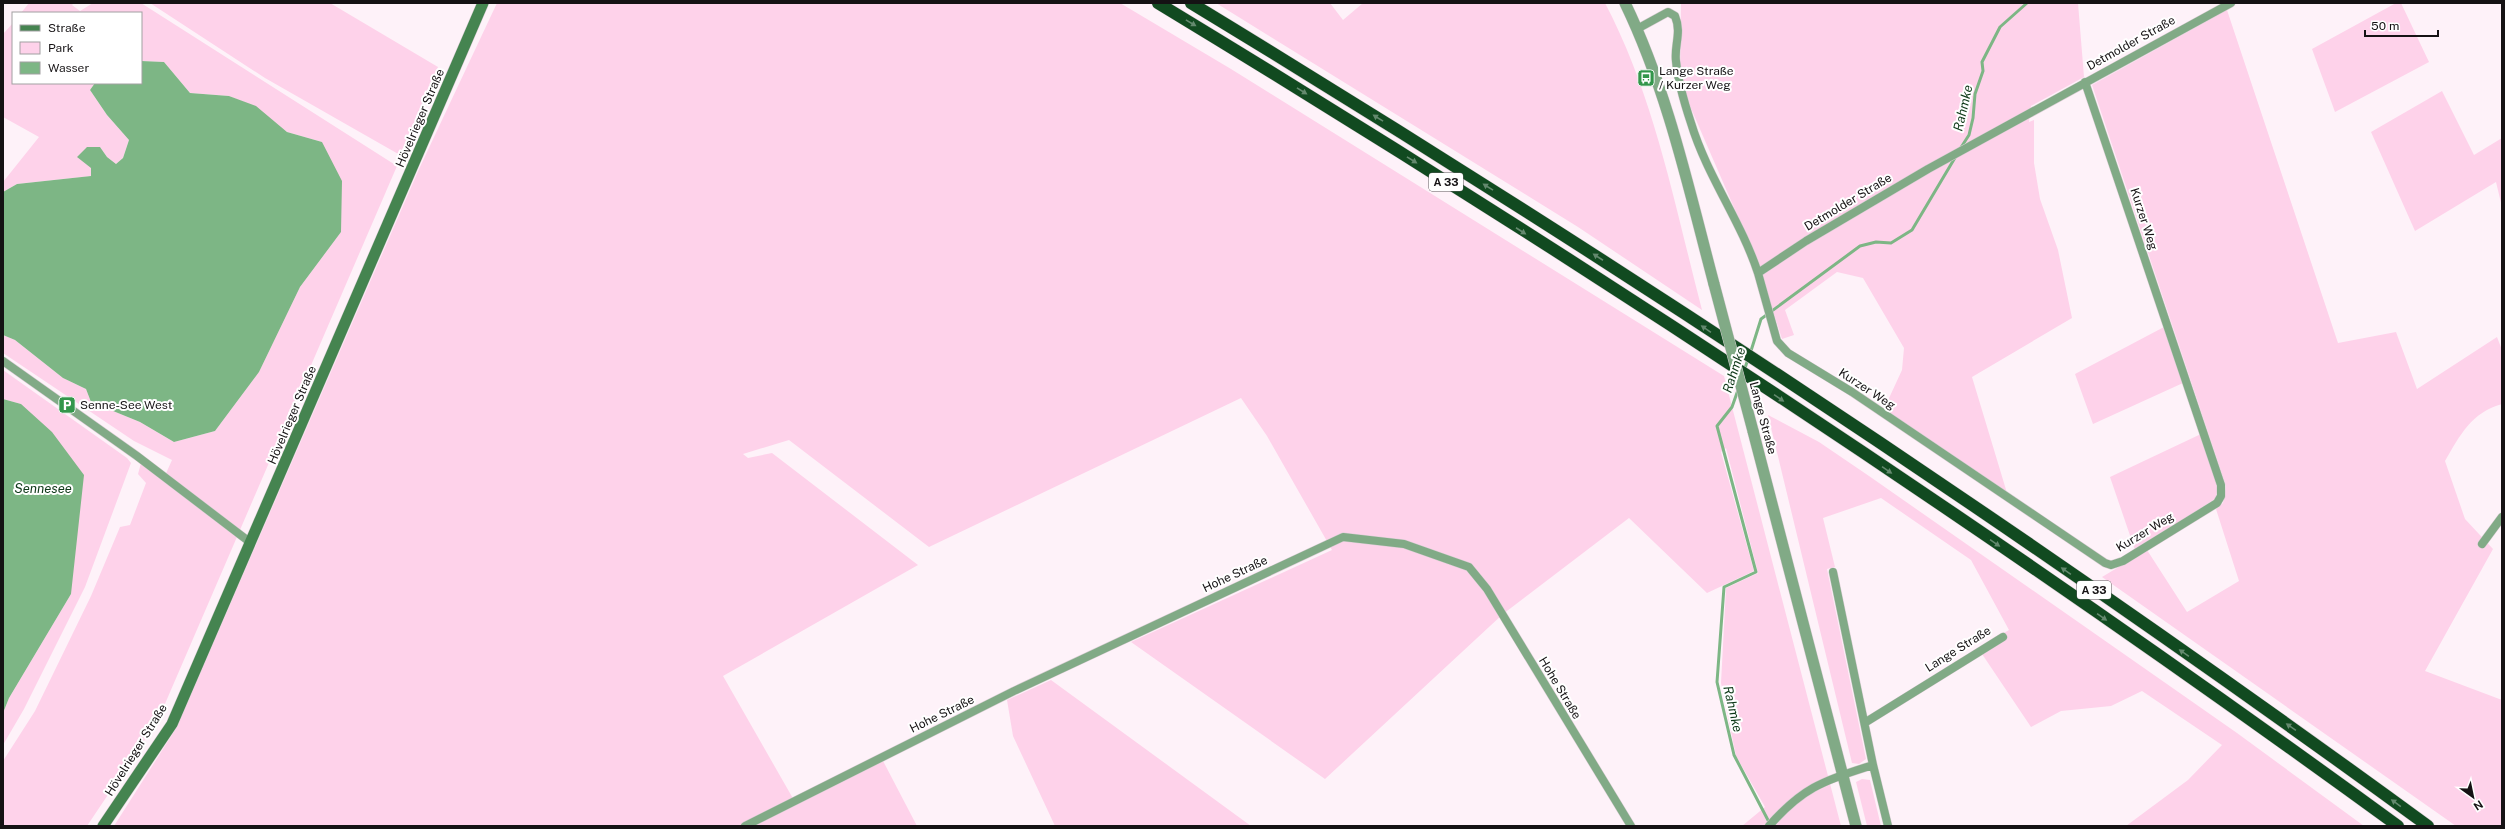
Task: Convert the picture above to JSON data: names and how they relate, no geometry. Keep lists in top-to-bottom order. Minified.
{"streets":{"highway":["A 33"],"main road":["Hövelrieger Straße"],"street":["Detmolder Straße","Kurzer Weg","Lange Straße","Hohe Straße"]},"crossings":[["Detmolder Straße","Kurzer Weg"]],"water":["Rahmke","Sennesee"],"places":{"bus stop":["Lange Straße / Kurzer Weg"],"parking":["Senne-See West"]},"legend":["Straße","Park","Wasser"],"scale_bar":"50 m","north":"bottom right"}
